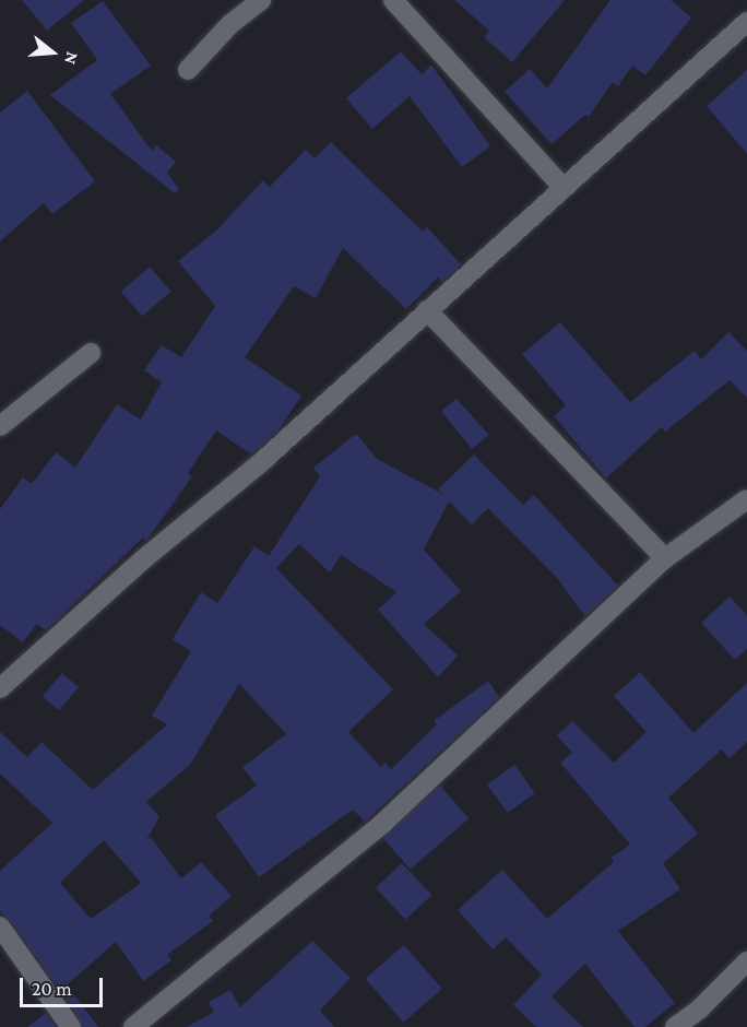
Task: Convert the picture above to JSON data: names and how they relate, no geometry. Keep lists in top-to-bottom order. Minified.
{"scale_bar":"20 m","north":"right"}
